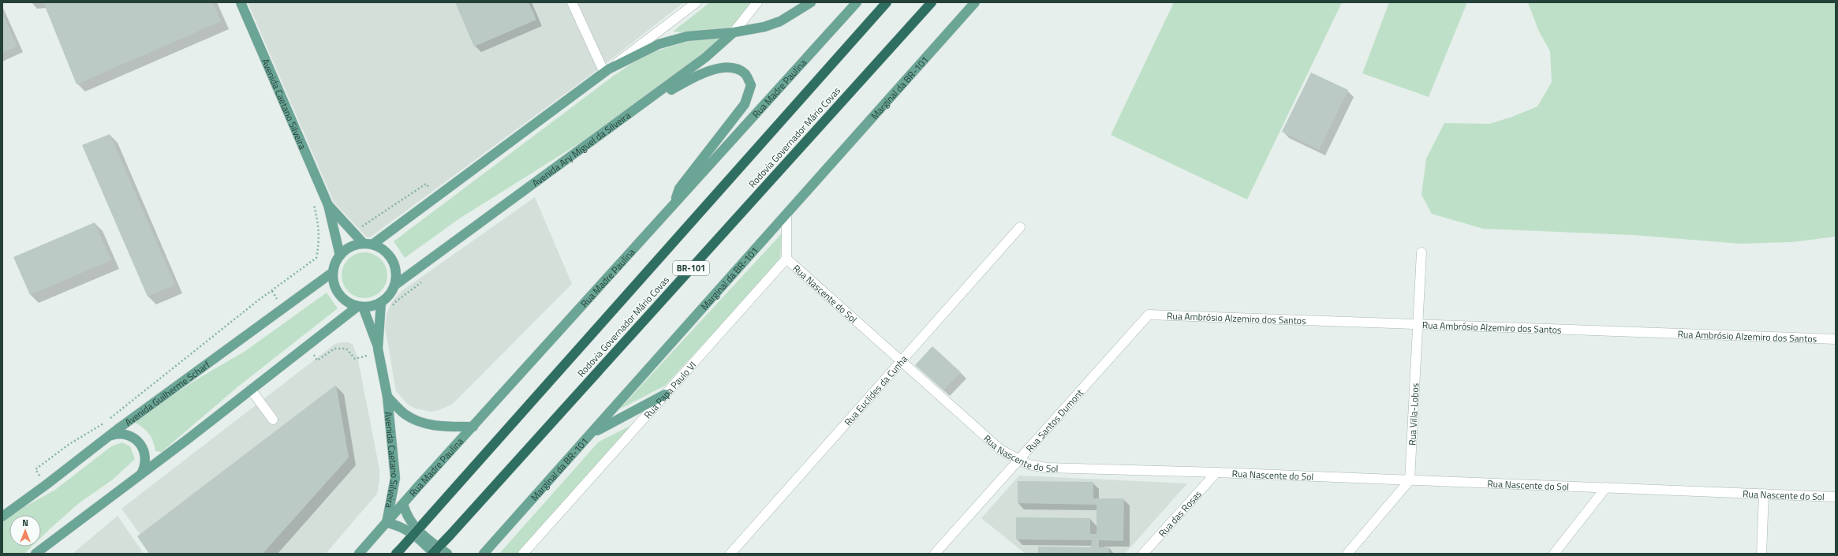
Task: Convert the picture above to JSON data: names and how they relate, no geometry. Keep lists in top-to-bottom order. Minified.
{"streets":{"highway":["Rodovia Governador Mário Covas","BR-101"],"main road":["Marginal da BR-101","Rua Madre Paulina","Avenida Caetano Silveira","Avenida Ary Miguel da Silveira","Avenida Guilherme Scharf"],"street":["Rua Nascente do Sol","Rua Ambrósio Alzemiro dos Santos","Rua Papa Paulo VI","Rua Euclides da Cunha","Rua Villa-Lobos","Rua Santos Dumont","Rua das Rosas"]},"crossings":[["Rua Madre Paulina","Avenida Caetano Silveira"],["Avenida Caetano Silveira","Avenida Ary Miguel da Silveira"],["Avenida Caetano Silveira","Avenida Guilherme Scharf"],["Avenida Ary Miguel da Silveira","Avenida Guilherme Scharf"],["Rua Nascente do Sol","Rua Papa Paulo VI"],["Rua Nascente do Sol","Rua Euclides da Cunha"],["Rua Nascente do Sol","Rua Villa-Lobos"],["Rua Nascente do Sol","Rua Santos Dumont"],["Rua Nascente do Sol","Rua das Rosas"],["Rua Ambrósio Alzemiro dos Santos","Rua Villa-Lobos"],["Rua Ambrósio Alzemiro dos Santos","Rua Santos Dumont"]],"north":"top"}
